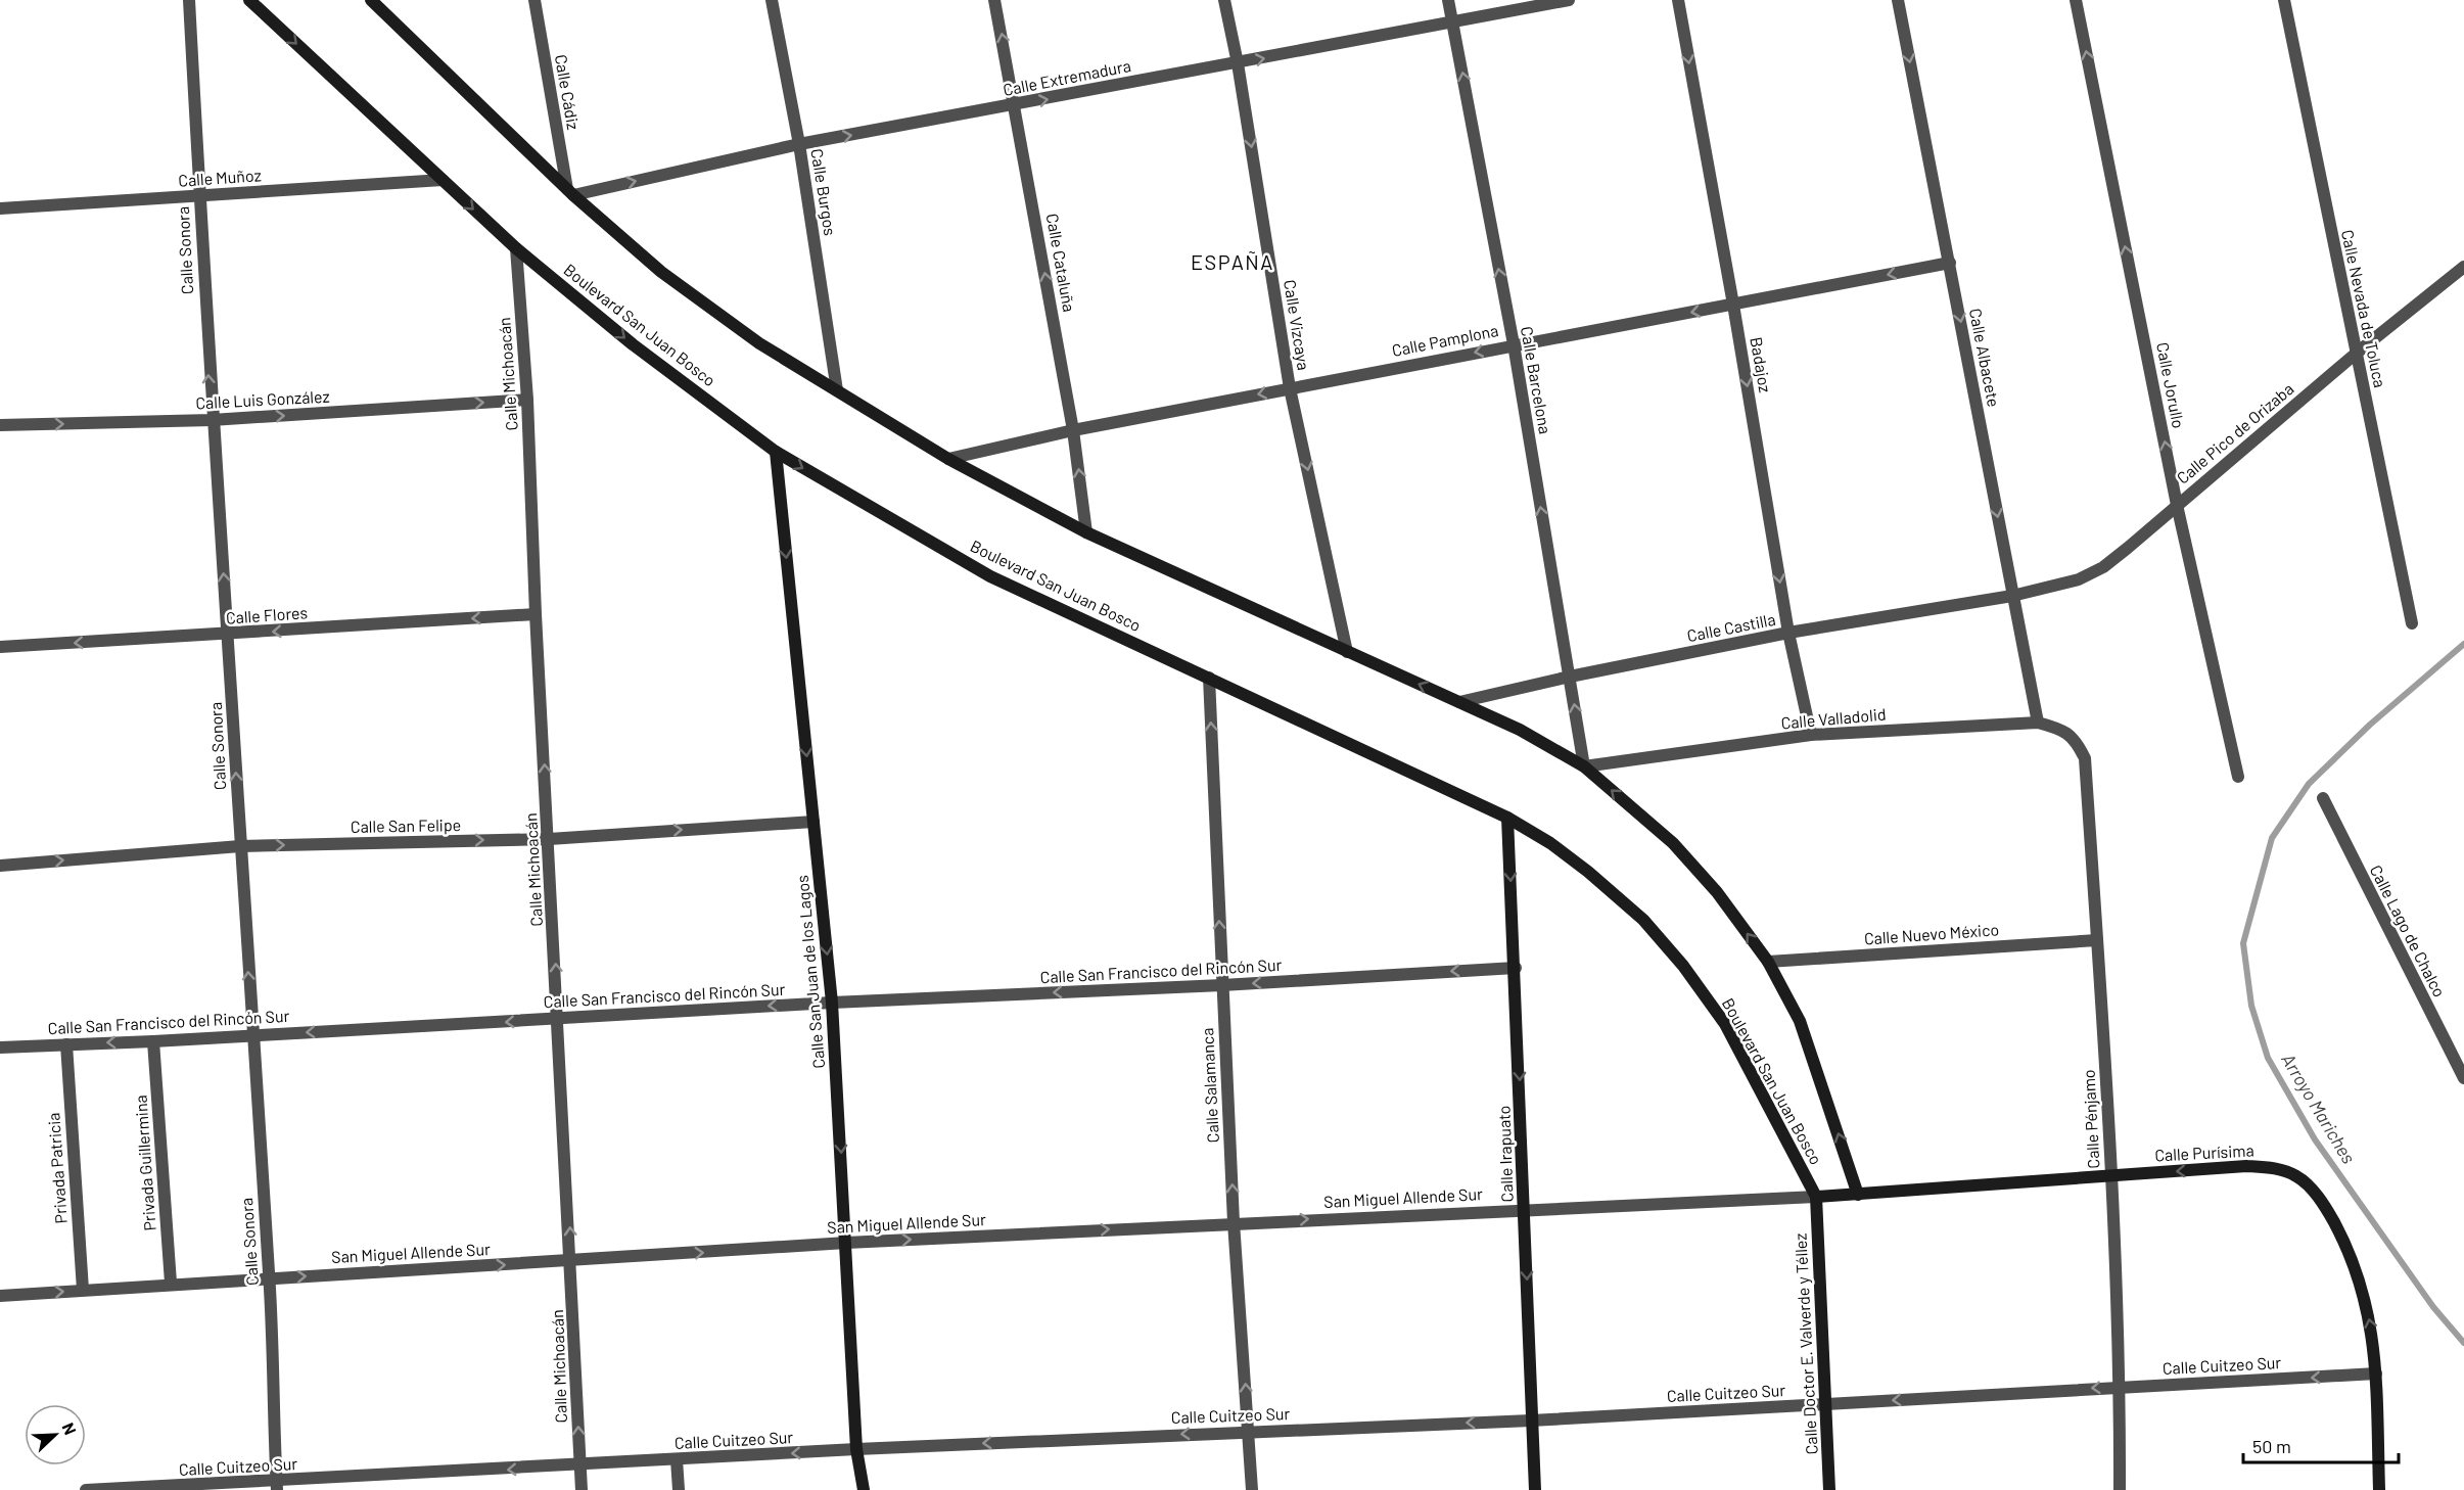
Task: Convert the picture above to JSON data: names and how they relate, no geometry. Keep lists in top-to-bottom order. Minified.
{"streets":{"street":["Calle Extremadura","Calle Cádiz","Calle Muñoz","Calle Burgos","Calle Sonora","Calle Cataluña","Calle Nevada de Toluca","Boulevard San Juan Bosco","Calle Vizcaya","Calle Pamplona","Calle Albacete","Badajoz","Calle Michoacán","Calle Barcelona","Calle Jorullo","Calle Luis González","Calle Pico de Orizaba","Calle Flores","Calle Castilla","Calle Valladolid","Calle San Felipe","Calle Lago de Chalco","Calle Nuevo México","Calle San Francisco del Rincón Sur","Calle San Juan de los Lagos","Calle Salamanca","Calle Pénjamo","Calle Purísima","Calle Irapuato","Privada Guillermina","Privada Patricia","San Miguel Allende Sur","Calle Doctor E. Valverde y Téllez","Calle Cuitzeo Sur"]},"crossings":[["Calle Extremadura","Calle Cádiz"],["Calle Extremadura","Calle Burgos"],["Calle Extremadura","Calle Cataluña"],["Calle Extremadura","Boulevard San Juan Bosco"],["Calle Extremadura","Calle Vizcaya"],["Calle Extremadura","Calle Barcelona"],["Calle Cádiz","Boulevard San Juan Bosco"],["Calle Muñoz","Calle Sonora"],["Calle Muñoz","Boulevard San Juan Bosco"],["Calle Burgos","Boulevard San Juan Bosco"],["Calle Sonora","Calle Luis González"],["Calle Sonora","Calle Flores"],["Calle Sonora","Calle San Felipe"],["Calle Sonora","Calle San Francisco del Rincón Sur"],["Calle Sonora","San Miguel Allende Sur"],["Calle Sonora","Calle Cuitzeo Sur"],["Calle Cataluña","Boulevard San Juan Bosco"],["Calle Cataluña","Calle Pamplona"],["Calle Nevada de Toluca","Calle Pico de Orizaba"],["Boulevard San Juan Bosco","Calle Vizcaya"],["Boulevard San Juan Bosco","Calle Pamplona"],["Boulevard San Juan Bosco","Calle Michoacán"],["Boulevard San Juan Bosco","Calle Barcelona"],["Boulevard San Juan Bosco","Calle Castilla"],["Boulevard San Juan Bosco","Calle Valladolid"],["Boulevard San Juan Bosco","Calle Nuevo México"],["Boulevard San Juan Bosco","Calle San Juan de los Lagos"],["Boulevard San Juan Bosco","Calle Salamanca"],["Boulevard San Juan Bosco","Calle Purísima"],["Boulevard San Juan Bosco","Calle Irapuato"],["Boulevard San Juan Bosco","San Miguel Allende Sur"],["Boulevard San Juan Bosco","Calle Doctor E. Valverde y Téllez"],["Calle Vizcaya","Calle Pamplona"],["Calle Pamplona","Calle Albacete"],["Calle Pamplona","Badajoz"],["Calle Pamplona","Calle Barcelona"],["Calle Albacete","Calle Pico de Orizaba"],["Calle Albacete","Calle Castilla"],["Calle Albacete","Calle Valladolid"],["Badajoz","Calle Castilla"],["Badajoz","Calle Valladolid"],["Calle Michoacán","Calle Luis González"],["Calle Michoacán","Calle Flores"],["Calle Michoacán","Calle San Felipe"],["Calle Michoacán","Calle San Francisco del Rincón Sur"],["Calle Michoacán","San Miguel Allende Sur"],["Calle Michoacán","Calle Cuitzeo Sur"],["Calle Barcelona","Calle Castilla"],["Calle Barcelona","Calle Valladolid"],["Calle Jorullo","Calle Pico de Orizaba"],["Calle Pico de Orizaba","Calle Castilla"],["Calle Valladolid","Calle Pénjamo"],["Calle San Felipe","Calle San Juan de los Lagos"],["Calle Nuevo México","Calle Pénjamo"],["Calle San Francisco del Rincón Sur","Calle San Juan de los Lagos"],["Calle San Francisco del Rincón Sur","Calle Salamanca"],["Calle San Francisco del Rincón Sur","Calle Irapuato"],["Calle San Francisco del Rincón Sur","Privada Guillermina"],["Calle San Francisco del Rincón Sur","Privada Patricia"],["Calle San Juan de los Lagos","San Miguel Allende Sur"],["Calle San Juan de los Lagos","Calle Cuitzeo Sur"],["Calle Salamanca","San Miguel Allende Sur"],["Calle Salamanca","Calle Cuitzeo Sur"],["Calle Pénjamo","Calle Purísima"],["Calle Pénjamo","Calle Cuitzeo Sur"],["Calle Purísima","San Miguel Allende Sur"],["Calle Purísima","Calle Doctor E. Valverde y Téllez"],["Calle Purísima","Calle Cuitzeo Sur"],["Calle Irapuato","San Miguel Allende Sur"],["Calle Irapuato","Calle Cuitzeo Sur"],["Privada Guillermina","San Miguel Allende Sur"],["Privada Patricia","San Miguel Allende Sur"],["San Miguel Allende Sur","Calle Doctor E. Valverde y Téllez"],["Calle Doctor E. Valverde y Téllez","Calle Cuitzeo Sur"]],"one_way":["Calle Extremadura","Calle Sonora","Calle Cataluña","Calle Vizcaya","Calle Pamplona","Calle Albacete","Badajoz","Calle Michoacán","Calle Barcelona","Calle Jorullo","Calle Luis González","Calle Flores","Calle San Felipe","Calle San Francisco del Rincón Sur","Calle San Juan de los Lagos","Calle Salamanca","Calle Purísima","Calle Irapuato","San Miguel Allende Sur","Calle Cuitzeo Sur"],"districts":["ESPAÑA"],"water":["Arroyo Mariches"],"scale_bar":"50 m","north":"top right"}
